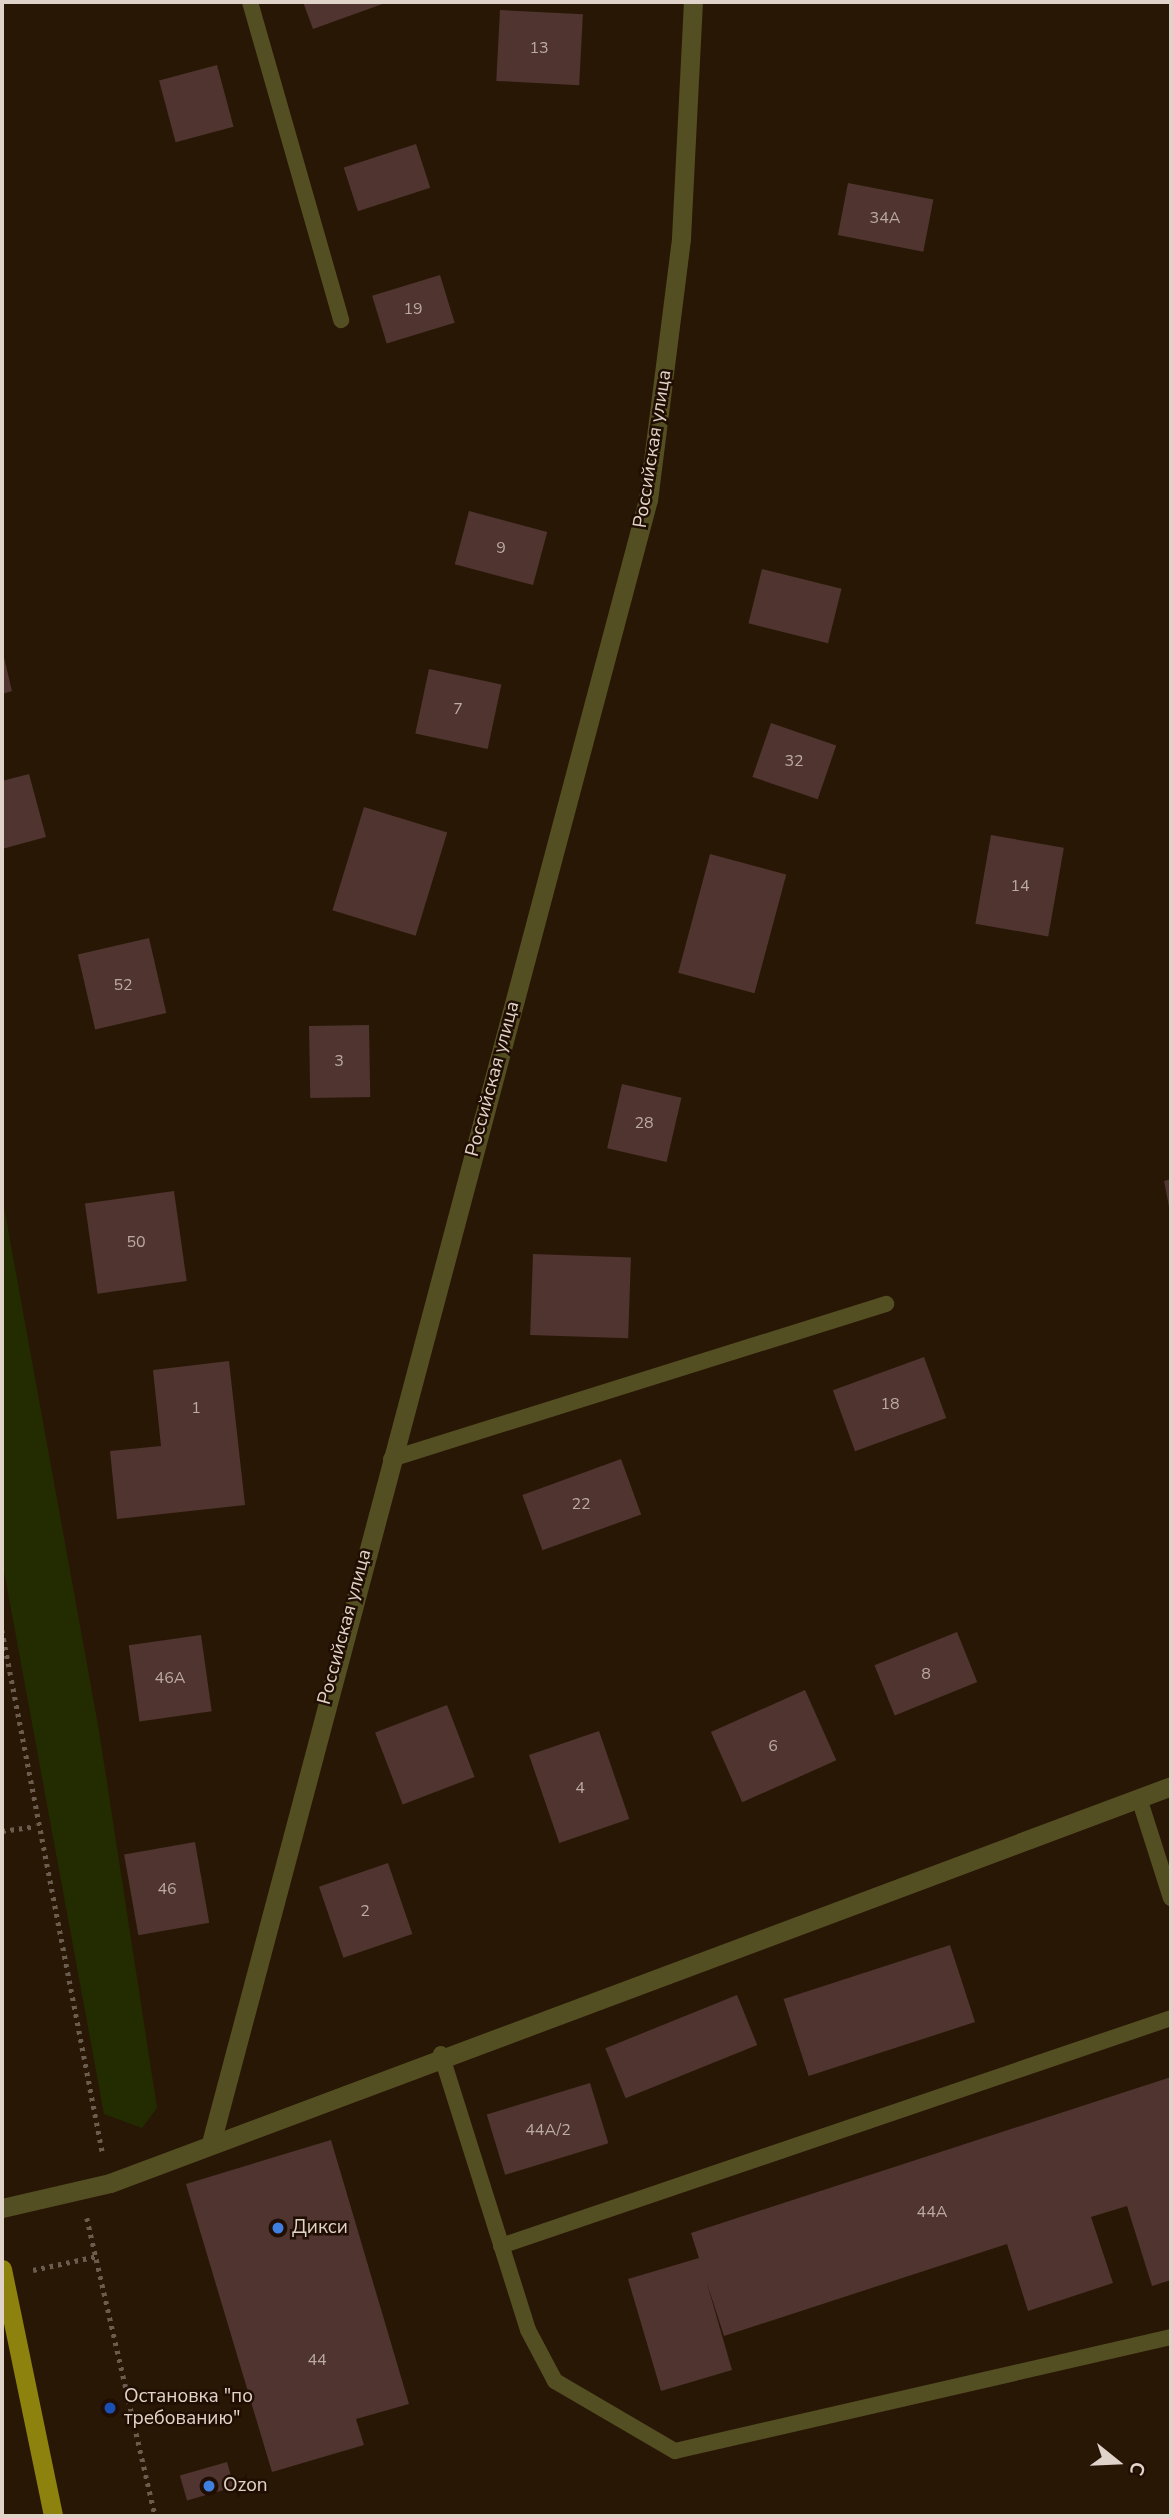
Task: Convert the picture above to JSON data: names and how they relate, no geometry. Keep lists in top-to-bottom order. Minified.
{"streets":{"street":["Российская улица"]},"places":["Дикси","Остановка \"по требованию\"","Ozon"],"house_numbers":["13","34А","19","9","7","32","14","52","3","28","50","18","1","22","8","46А","6","4","46","2","44А/2","44А","44"],"north":"right"}
